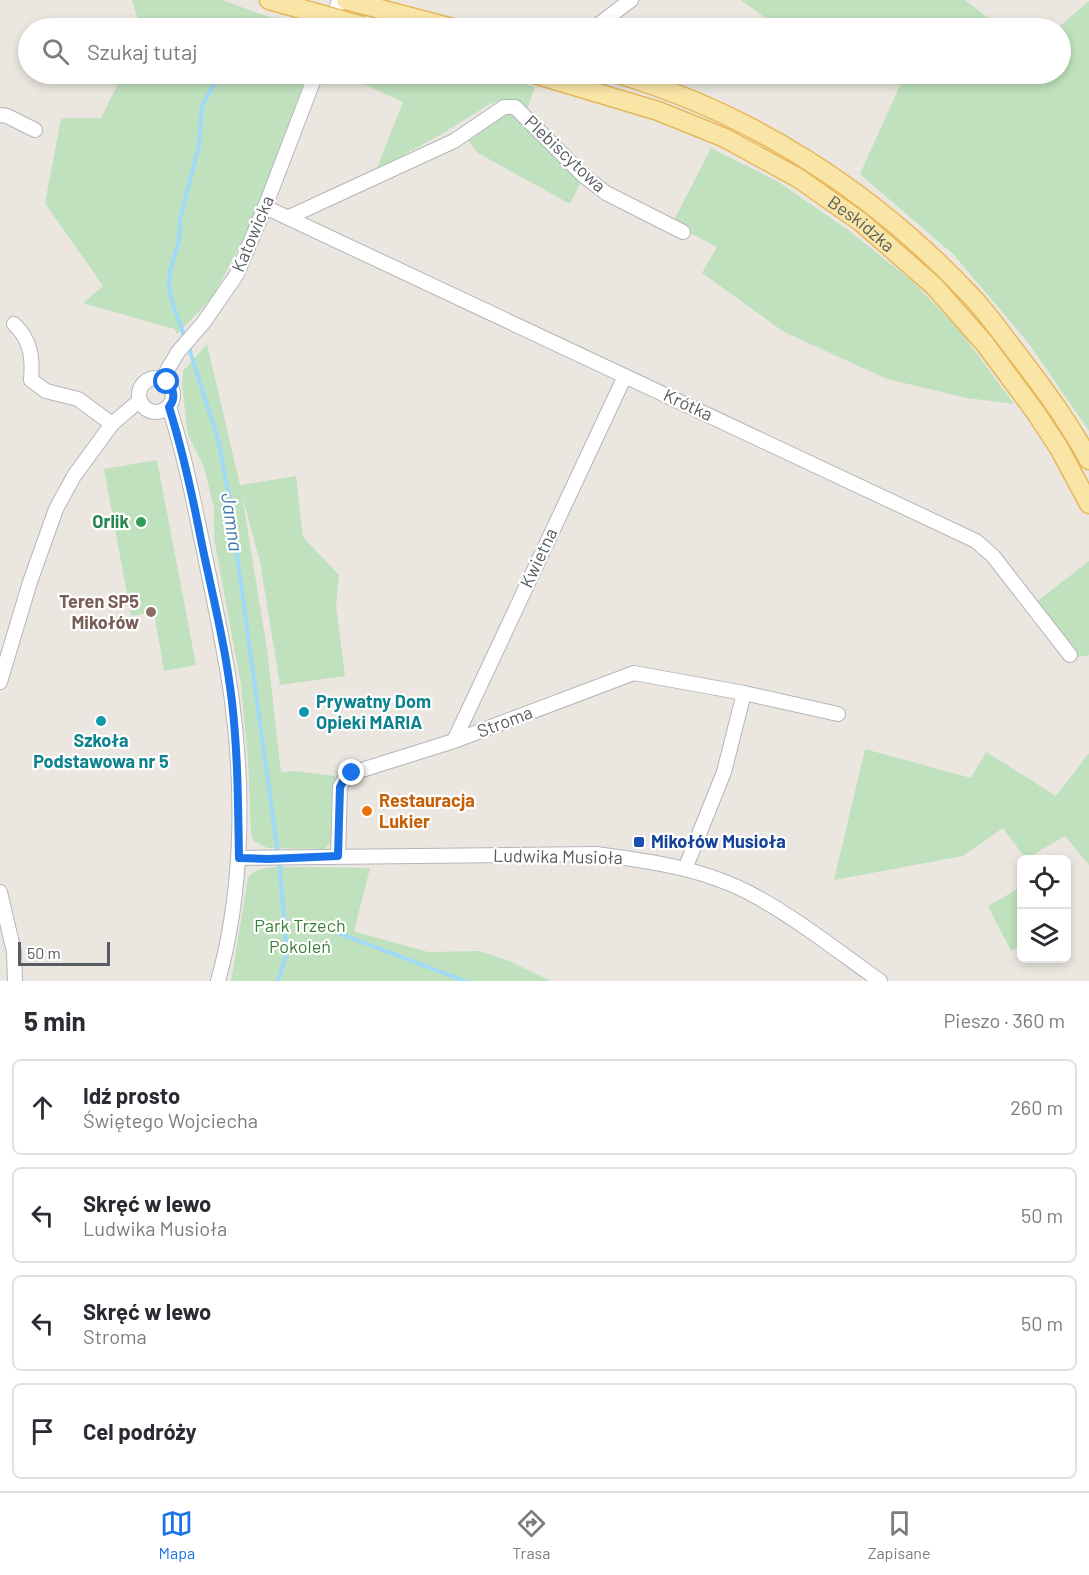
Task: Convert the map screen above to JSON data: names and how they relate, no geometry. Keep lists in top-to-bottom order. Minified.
{"streets":{"main road":["Beskidzka"],"street":["Plebiscytowa","Katowicka","Krótka","Kwietna","Stroma","Ludwika Musioła"]},"crossings":[["Plebiscytowa","Krótka"],["Katowicka","Krótka"],["Krótka","Kwietna"],["Kwietna","Stroma"],["Stroma","Ludwika Musioła"]],"water":["Jamna"],"parks":["Park Trzech Pokoleń"],"places":{"other":["Orlik","Teren SP5 Mikołów","Prywatny Dom Opieki MARIA","Szkoła Podstawowa nr 5","Restauracja Lukier"],"transit":["Mikołów Musioła"]},"scale_bar":"50 m","page":{"search":"Szukaj tutaj","scale":"50 m","heading":["5 min","Pieszo · 360 m"],"list":[["Idź prosto","Świętego Wojciecha","260 m"],["Skręć w lewo","Ludwika Musioła","50 m"],["Skręć w lewo","Stroma","50 m"],"Cel podróży"],"nav":["Mapa","Trasa","Zapisane"]}}
